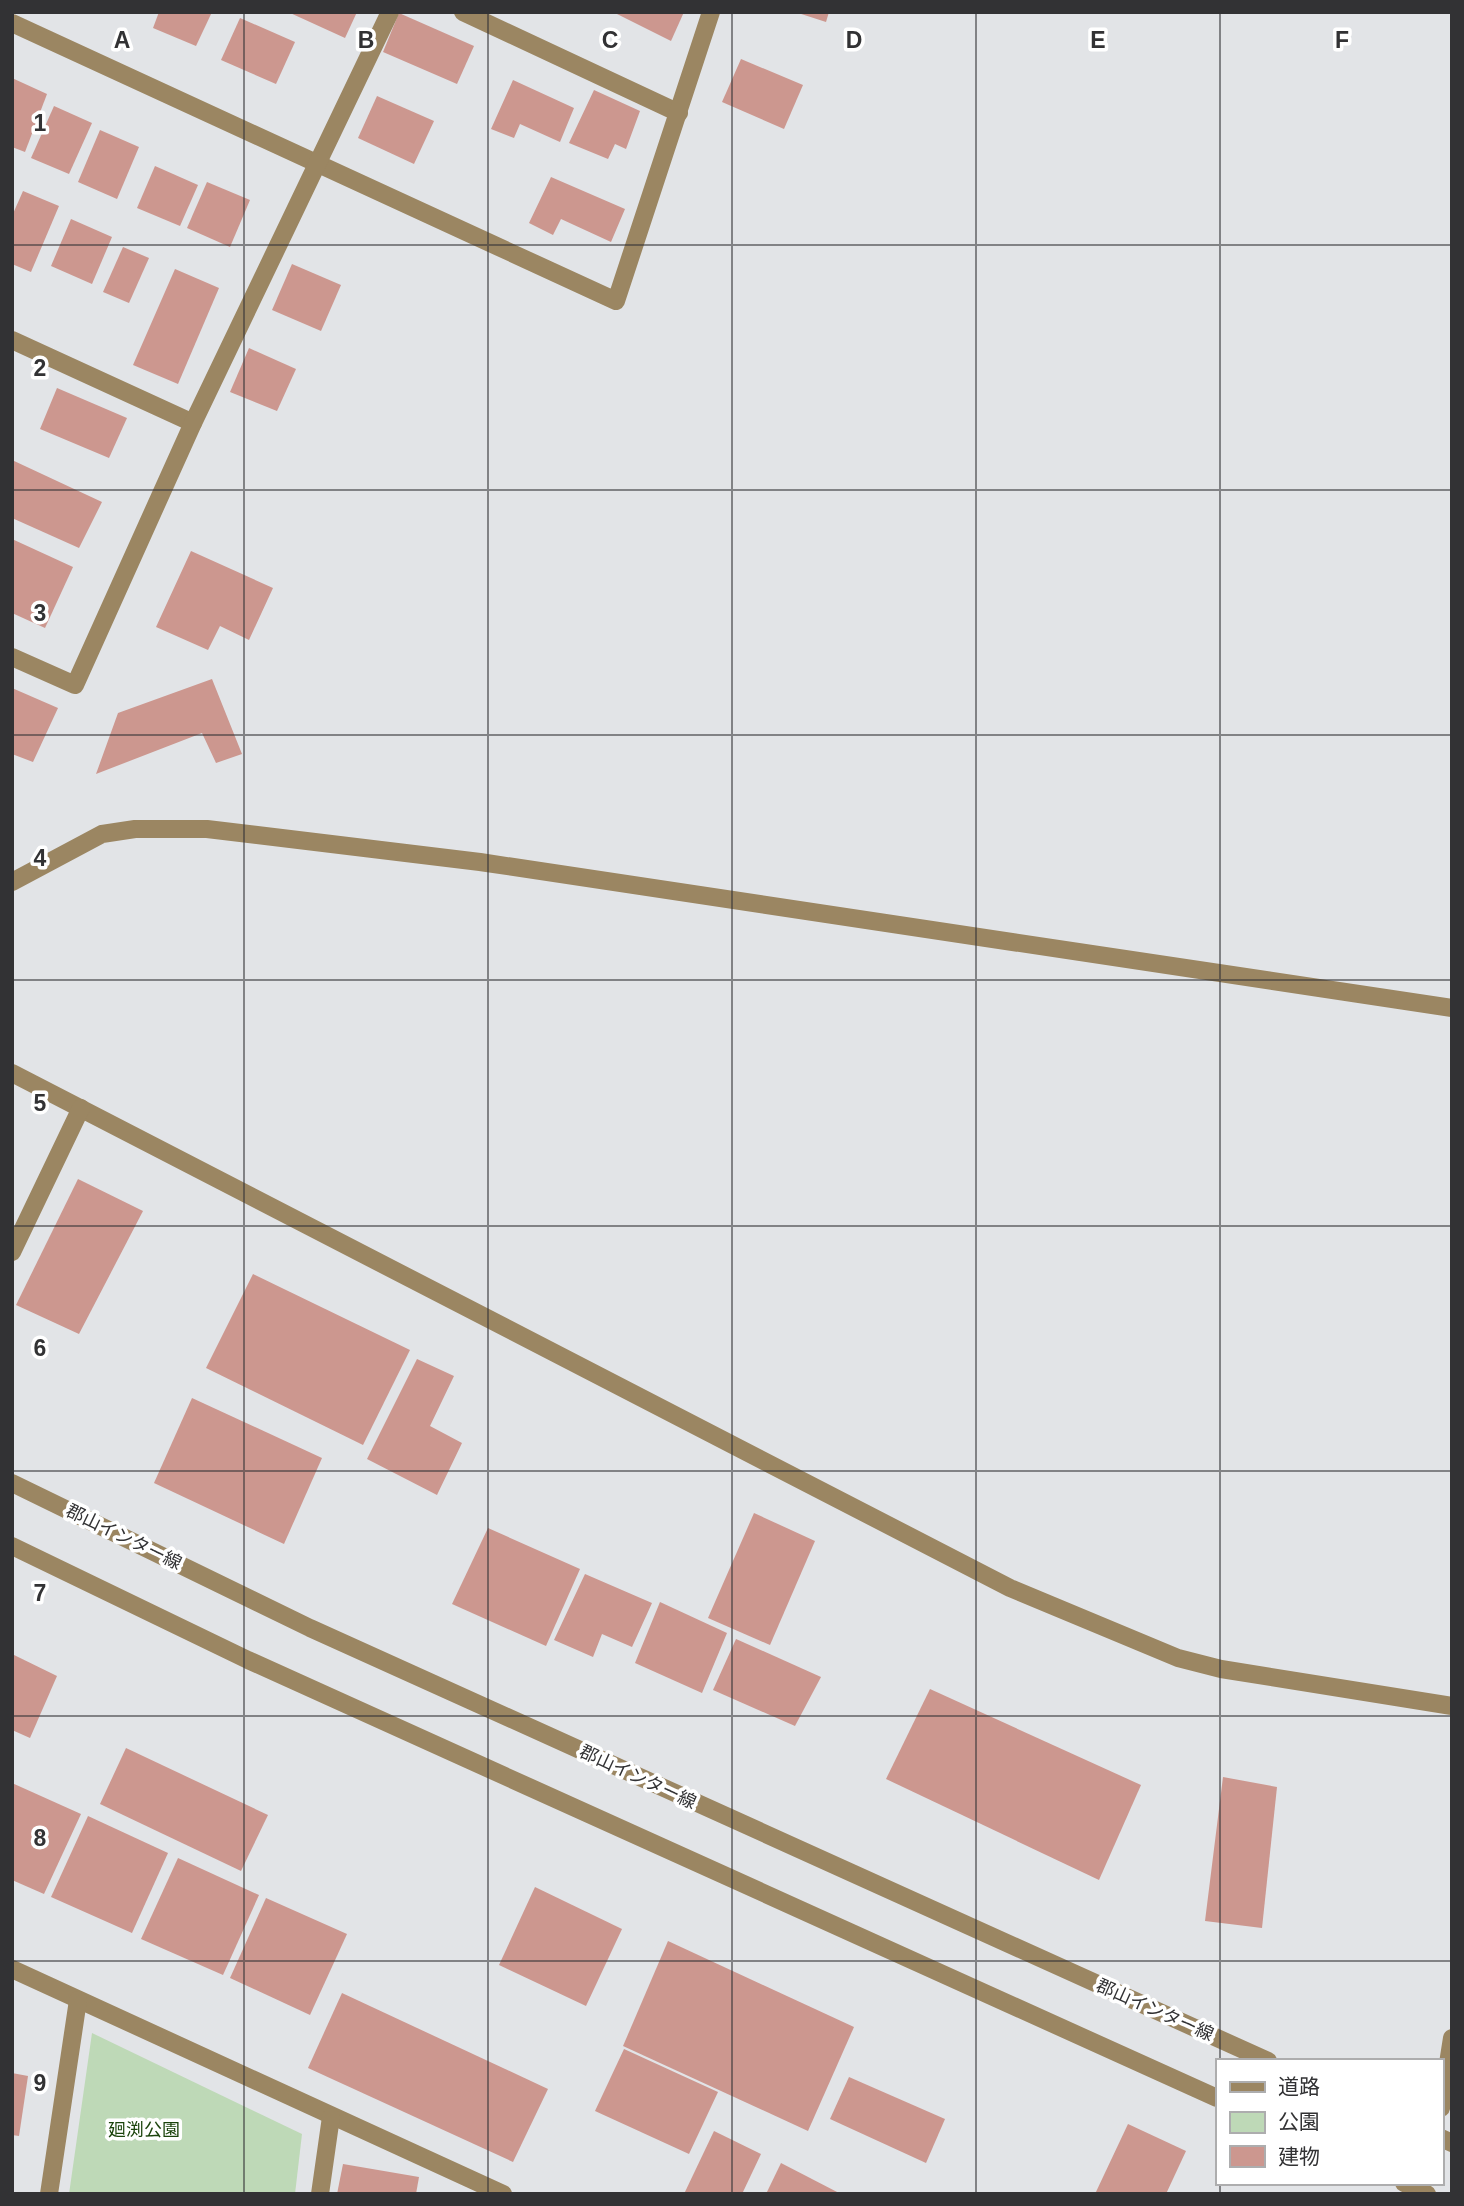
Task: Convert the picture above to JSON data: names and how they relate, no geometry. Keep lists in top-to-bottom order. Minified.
{"streets":{"street":["郡山インター線"]},"parks":["廻渕公園"],"legend":["道路","公園","建物"],"grid":{"columns":["A","B","C","D","E","F"],"rows":["1","2","3","4","5","6","7","8","9"]}}
